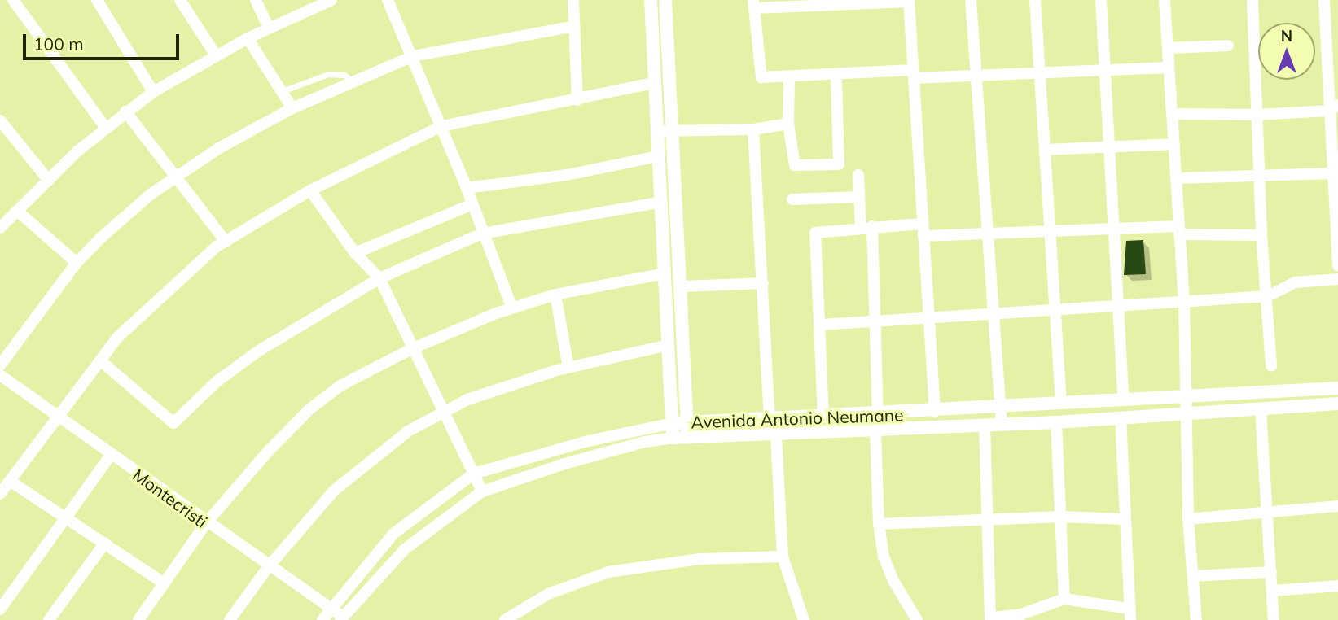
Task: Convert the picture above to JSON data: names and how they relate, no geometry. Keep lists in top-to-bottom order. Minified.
{"streets":{"street":["Avenida Antonio Neumane","Montecristi"]},"crossings":[["Avenida Antonio Neumane","Montecristi"]],"scale_bar":"100 m","north":"top"}
